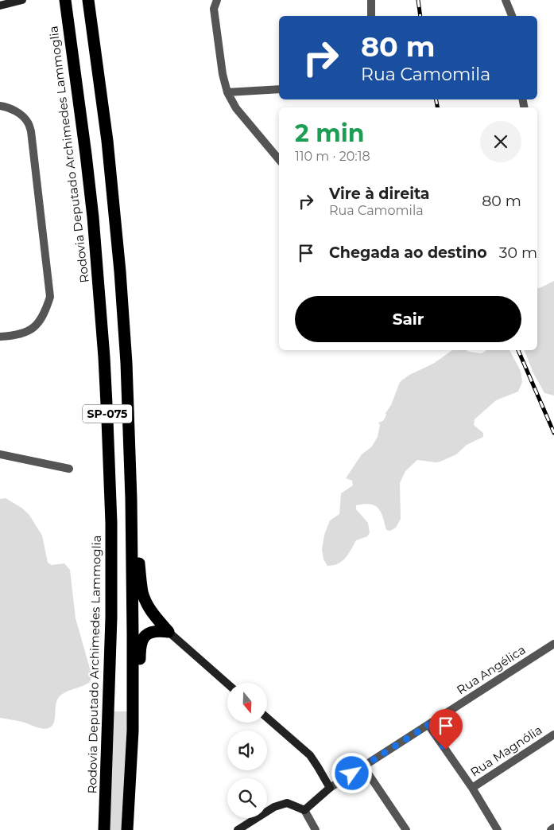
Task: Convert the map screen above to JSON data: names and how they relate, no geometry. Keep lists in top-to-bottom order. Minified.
{"streets":{"highway":["Rodovia Deputado Archimedes Lammoglia","SP-075"],"street":["Rua Angélica","Rua Magnólia"]},"north":"bottom","page":{"turn":["80 m","Rua Camomila"],"heading":["2 min","110 m · 20:18"],"list":[{"name":"Vire à direita","note":"Rua Camomila","value":"80 m"},{"name":"Chegada ao destino","value":"30 m"}],"buttons":"Sair"}}
